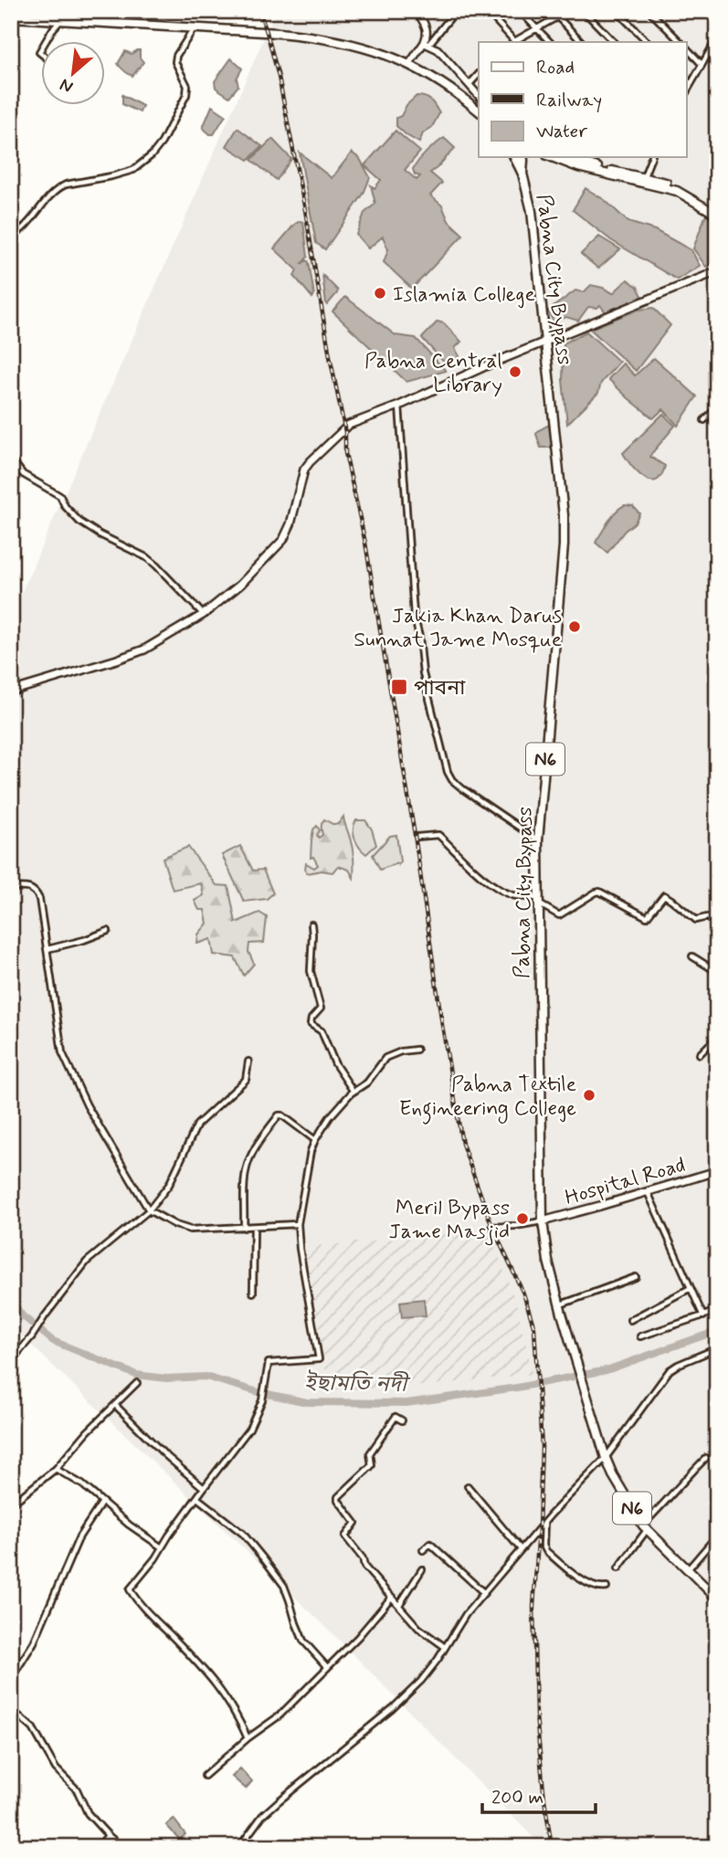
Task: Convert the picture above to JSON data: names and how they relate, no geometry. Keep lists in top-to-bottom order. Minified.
{"streets":{"highway":["Pabna City Bypass","N6"],"main road":["Hospital Road"]},"crossings":[["Pabna City Bypass","N6"],["Pabna City Bypass","Hospital Road"]],"water":["ইছামতি নদী"],"places":{"other":["Islamia College","Pabna Central Library","Jakia Khan Darus Sunnat Jame Mosque","Pabna Textile Engineering College","Meril Bypass Jame Masjid"],"transit":["পাবনা"]},"legend":["Road","Railway","Water"],"scale_bar":"200 m","north":"bottom left"}
